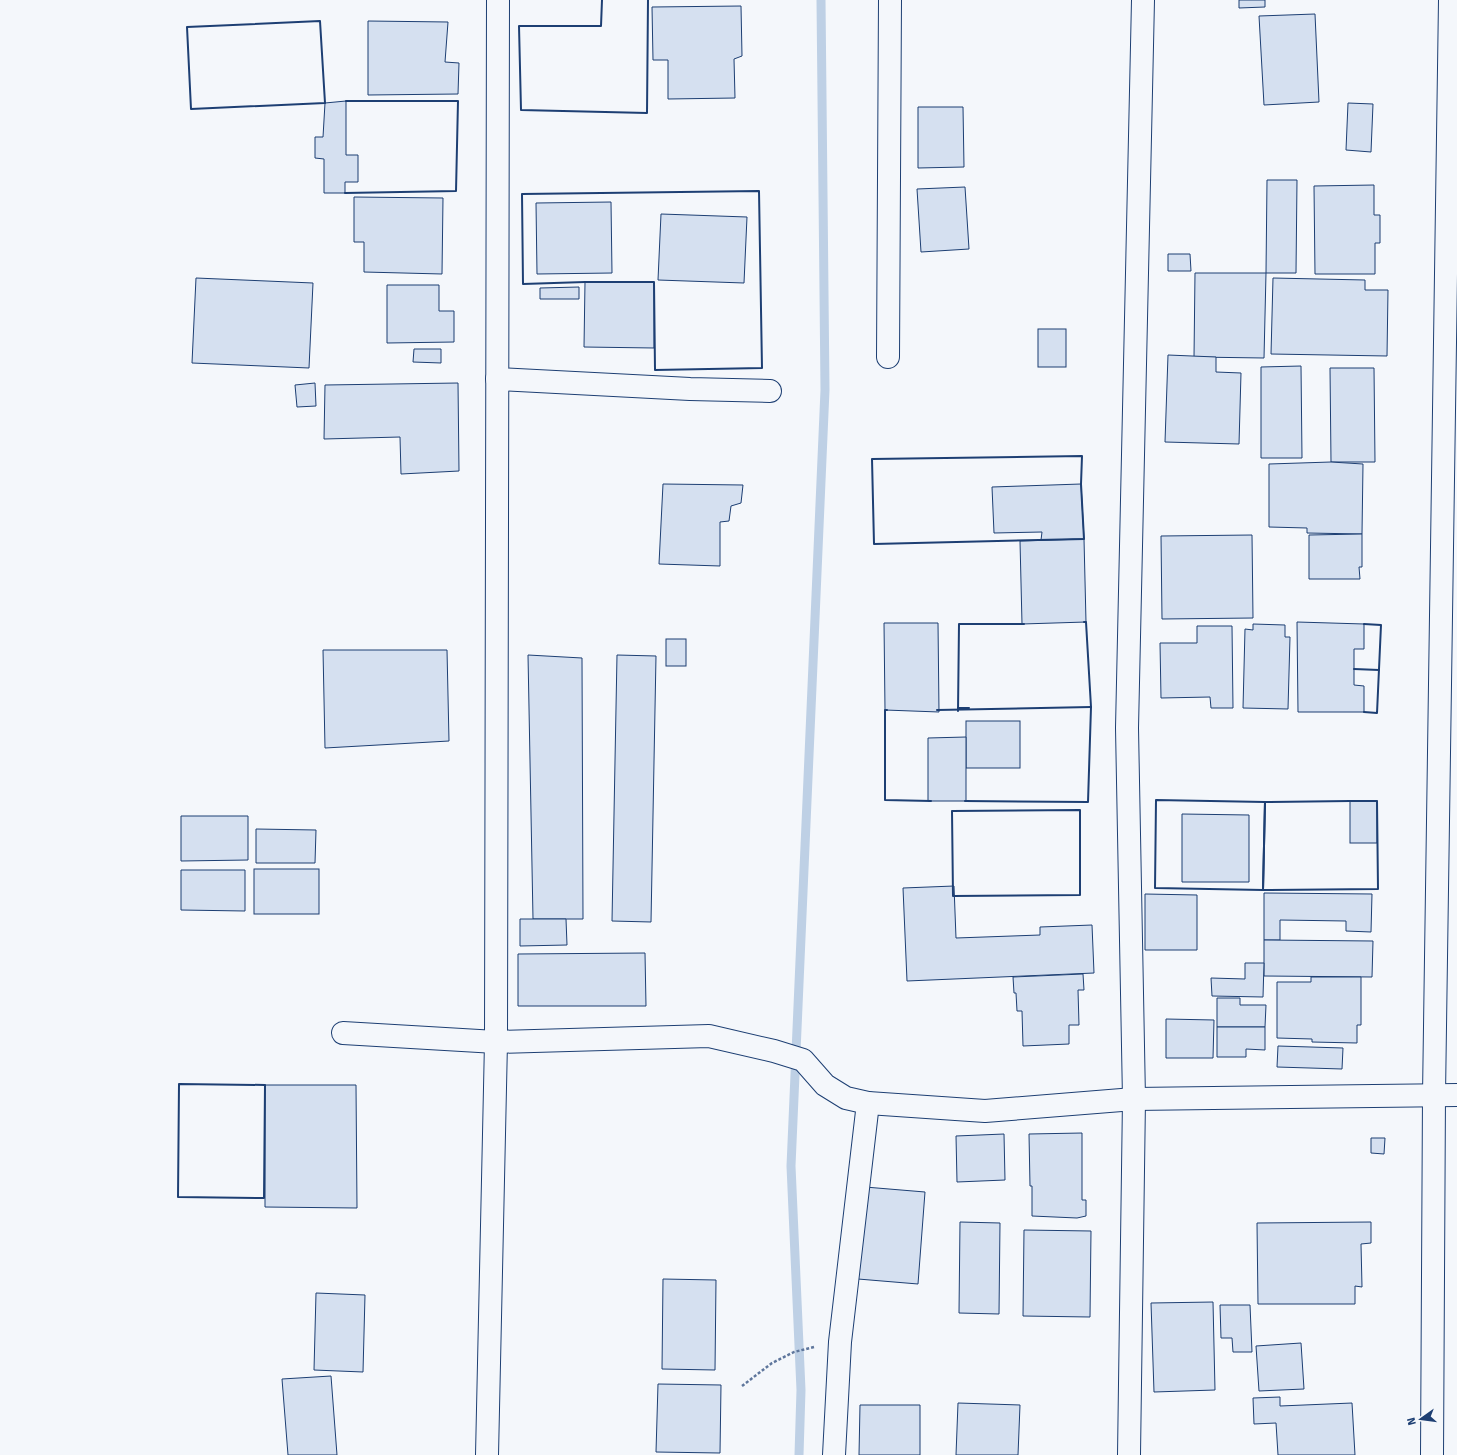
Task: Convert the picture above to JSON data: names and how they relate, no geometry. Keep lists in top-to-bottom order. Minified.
{"north":"left"}
